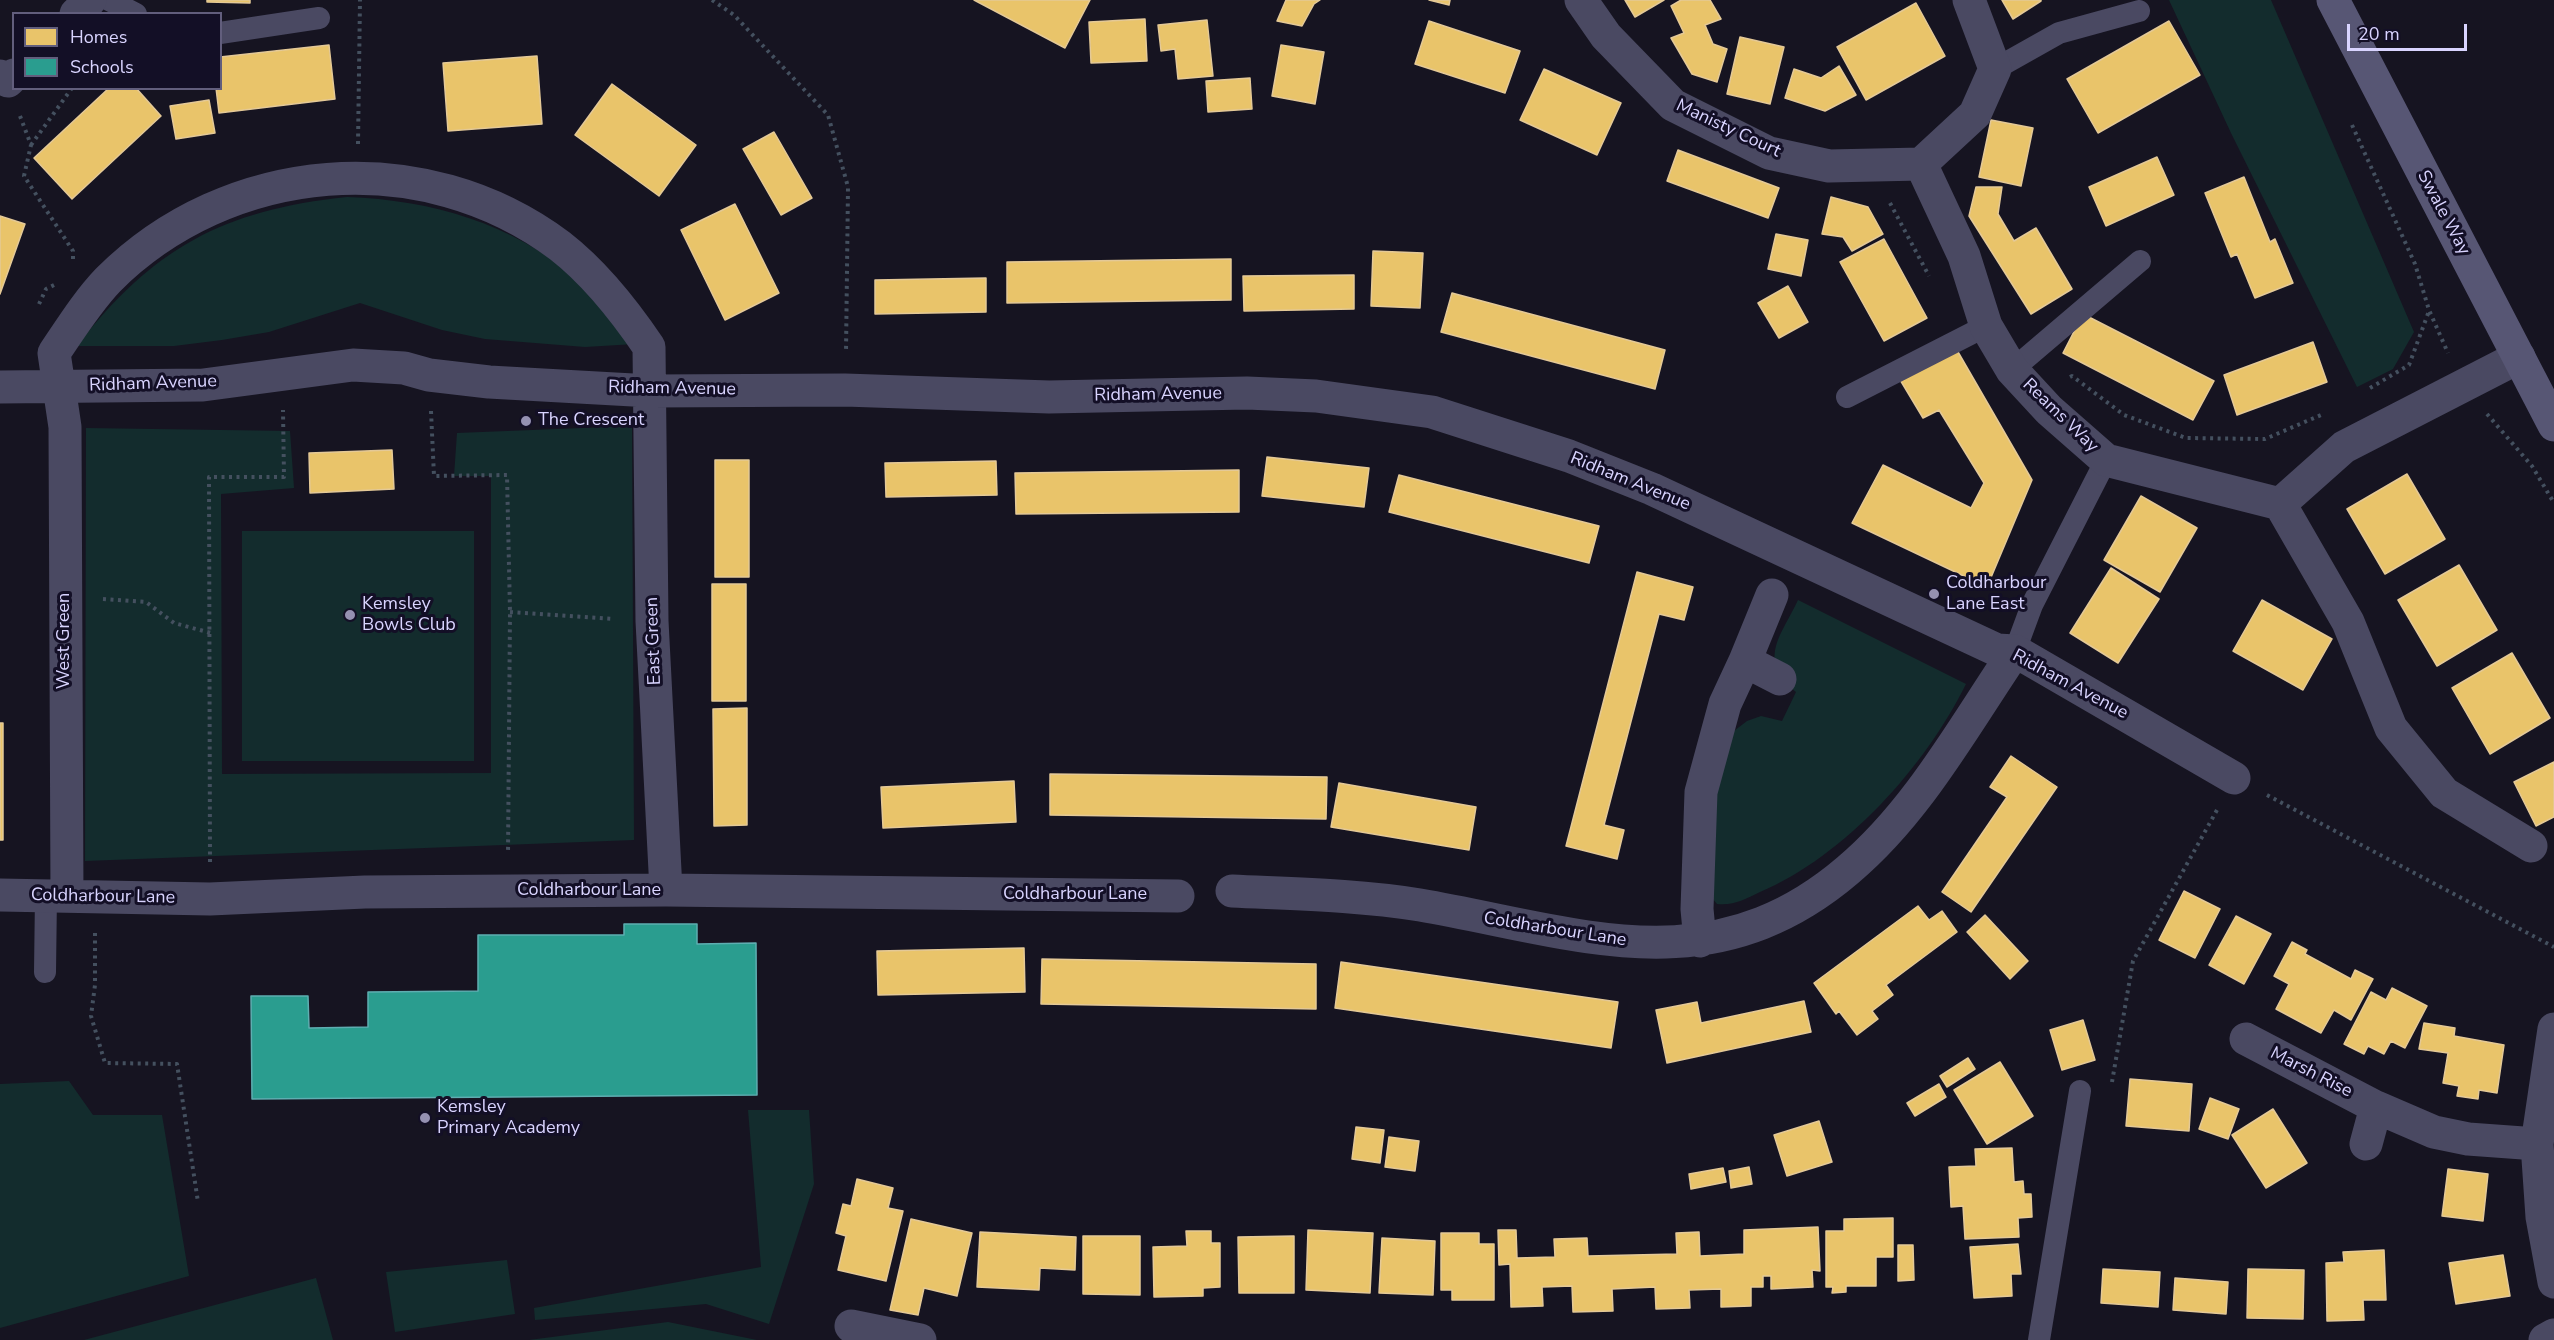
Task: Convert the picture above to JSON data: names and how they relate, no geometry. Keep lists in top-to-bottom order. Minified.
{"streets":{"main road":["Swale Way"],"street":["Manisty Court","Ridham Avenue","Reams Way","West Green","East Green","Coldharbour Lane","Marsh Rise"]},"crossings":[["Manisty Court","Reams Way"],["Ridham Avenue","West Green"],["Ridham Avenue","East Green"],["Ridham Avenue","Coldharbour Lane"],["West Green","Coldharbour Lane"],["East Green","Coldharbour Lane"]],"places":["The Crescent","Coldharbour Lane East","Kemsley Bowls Club","Kemsley Primary Academy"],"legend":["Homes","Schools"],"scale_bar":"20 m"}
